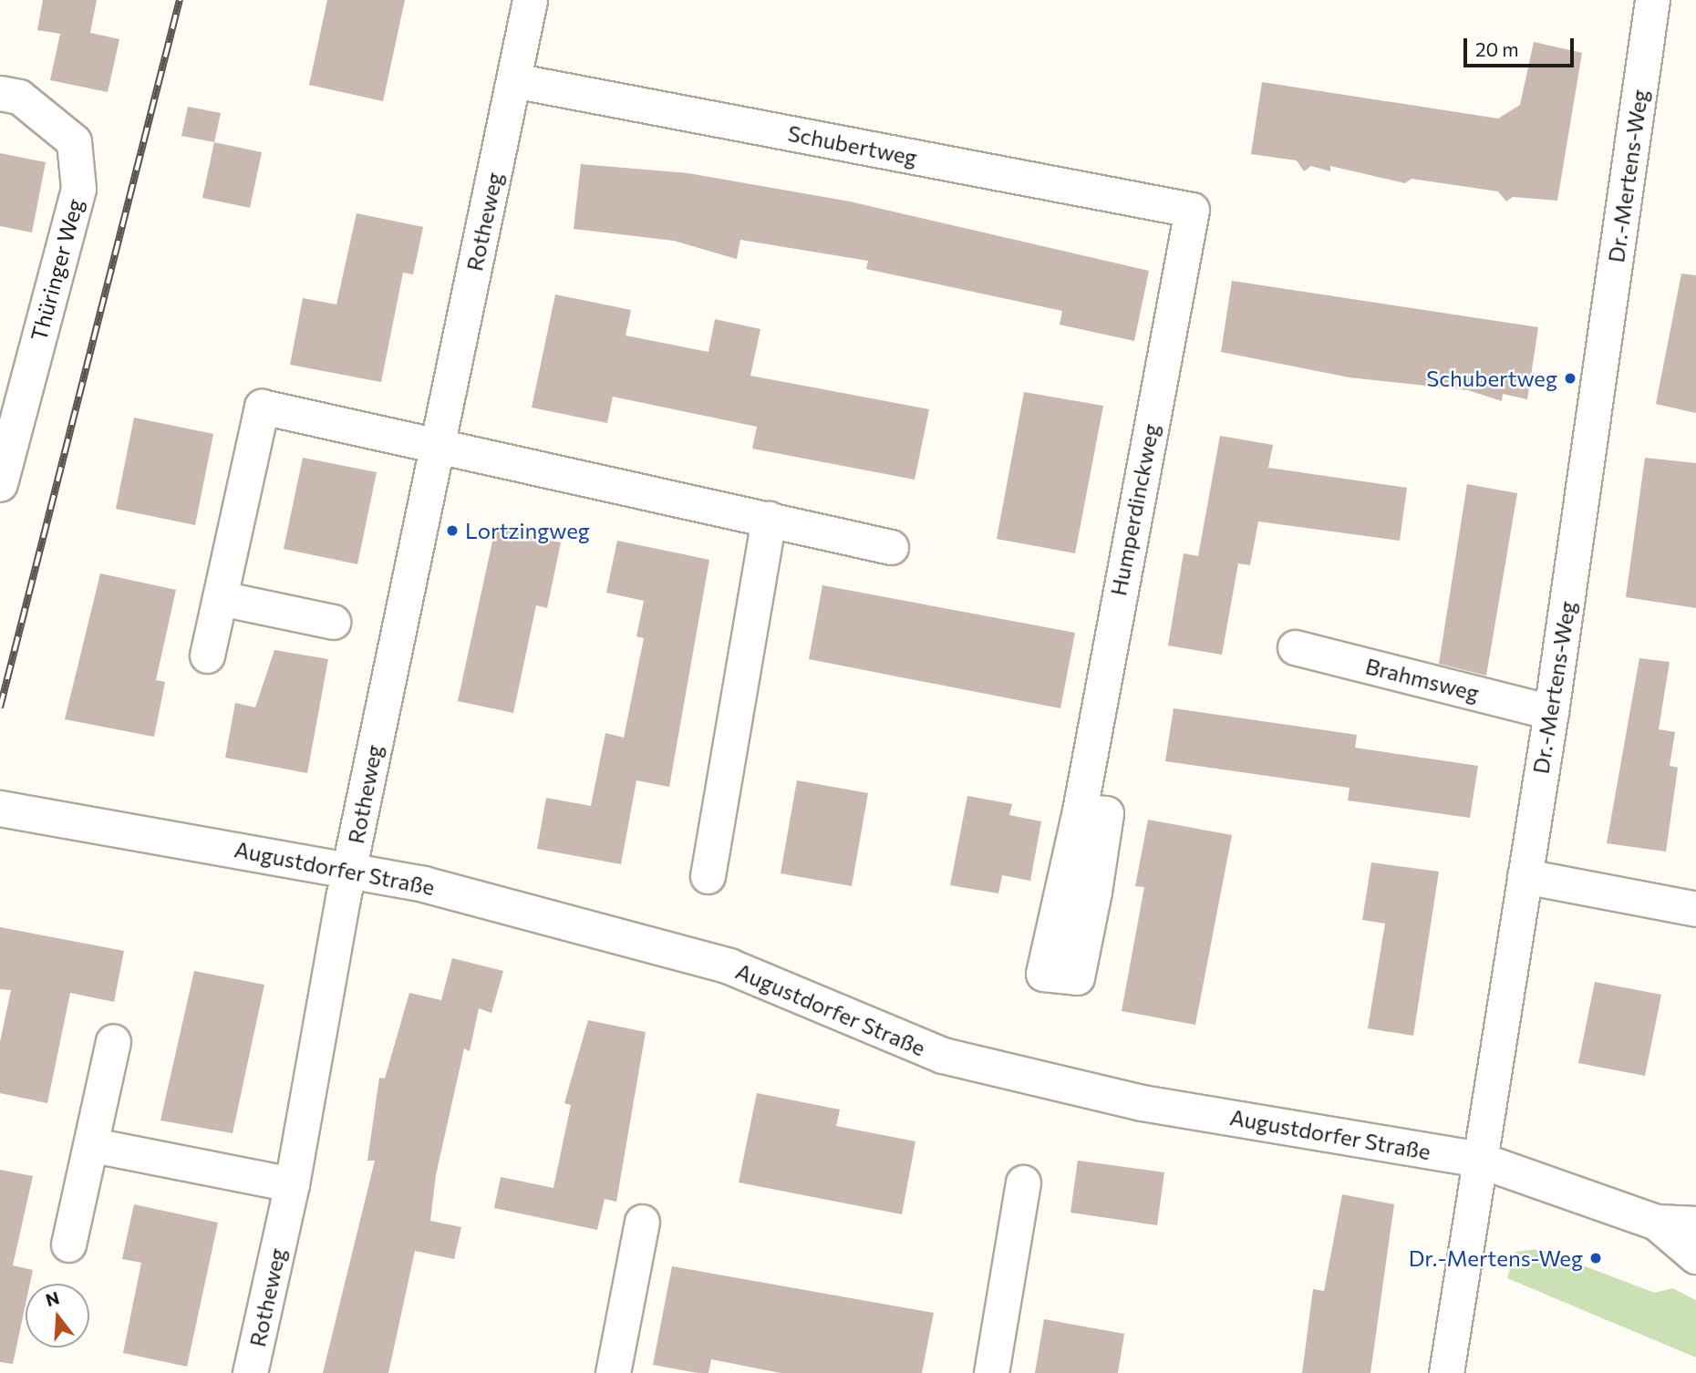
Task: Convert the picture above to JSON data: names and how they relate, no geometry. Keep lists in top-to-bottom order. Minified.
{"streets":{"street":["Schubertweg","Dr.-Mertens-Weg","Rotheweg","Thüringer Weg","Humperdinckweg","Brahmsweg","Augustdorfer Straße"]},"crossings":[["Schubertweg","Rotheweg"],["Schubertweg","Humperdinckweg"],["Dr.-Mertens-Weg","Brahmsweg"],["Dr.-Mertens-Weg","Augustdorfer Straße"],["Rotheweg","Augustdorfer Straße"]],"places":["Schubertweg","Lortzingweg","Dr.-Mertens-Weg"],"scale_bar":"20 m","north":"top"}
